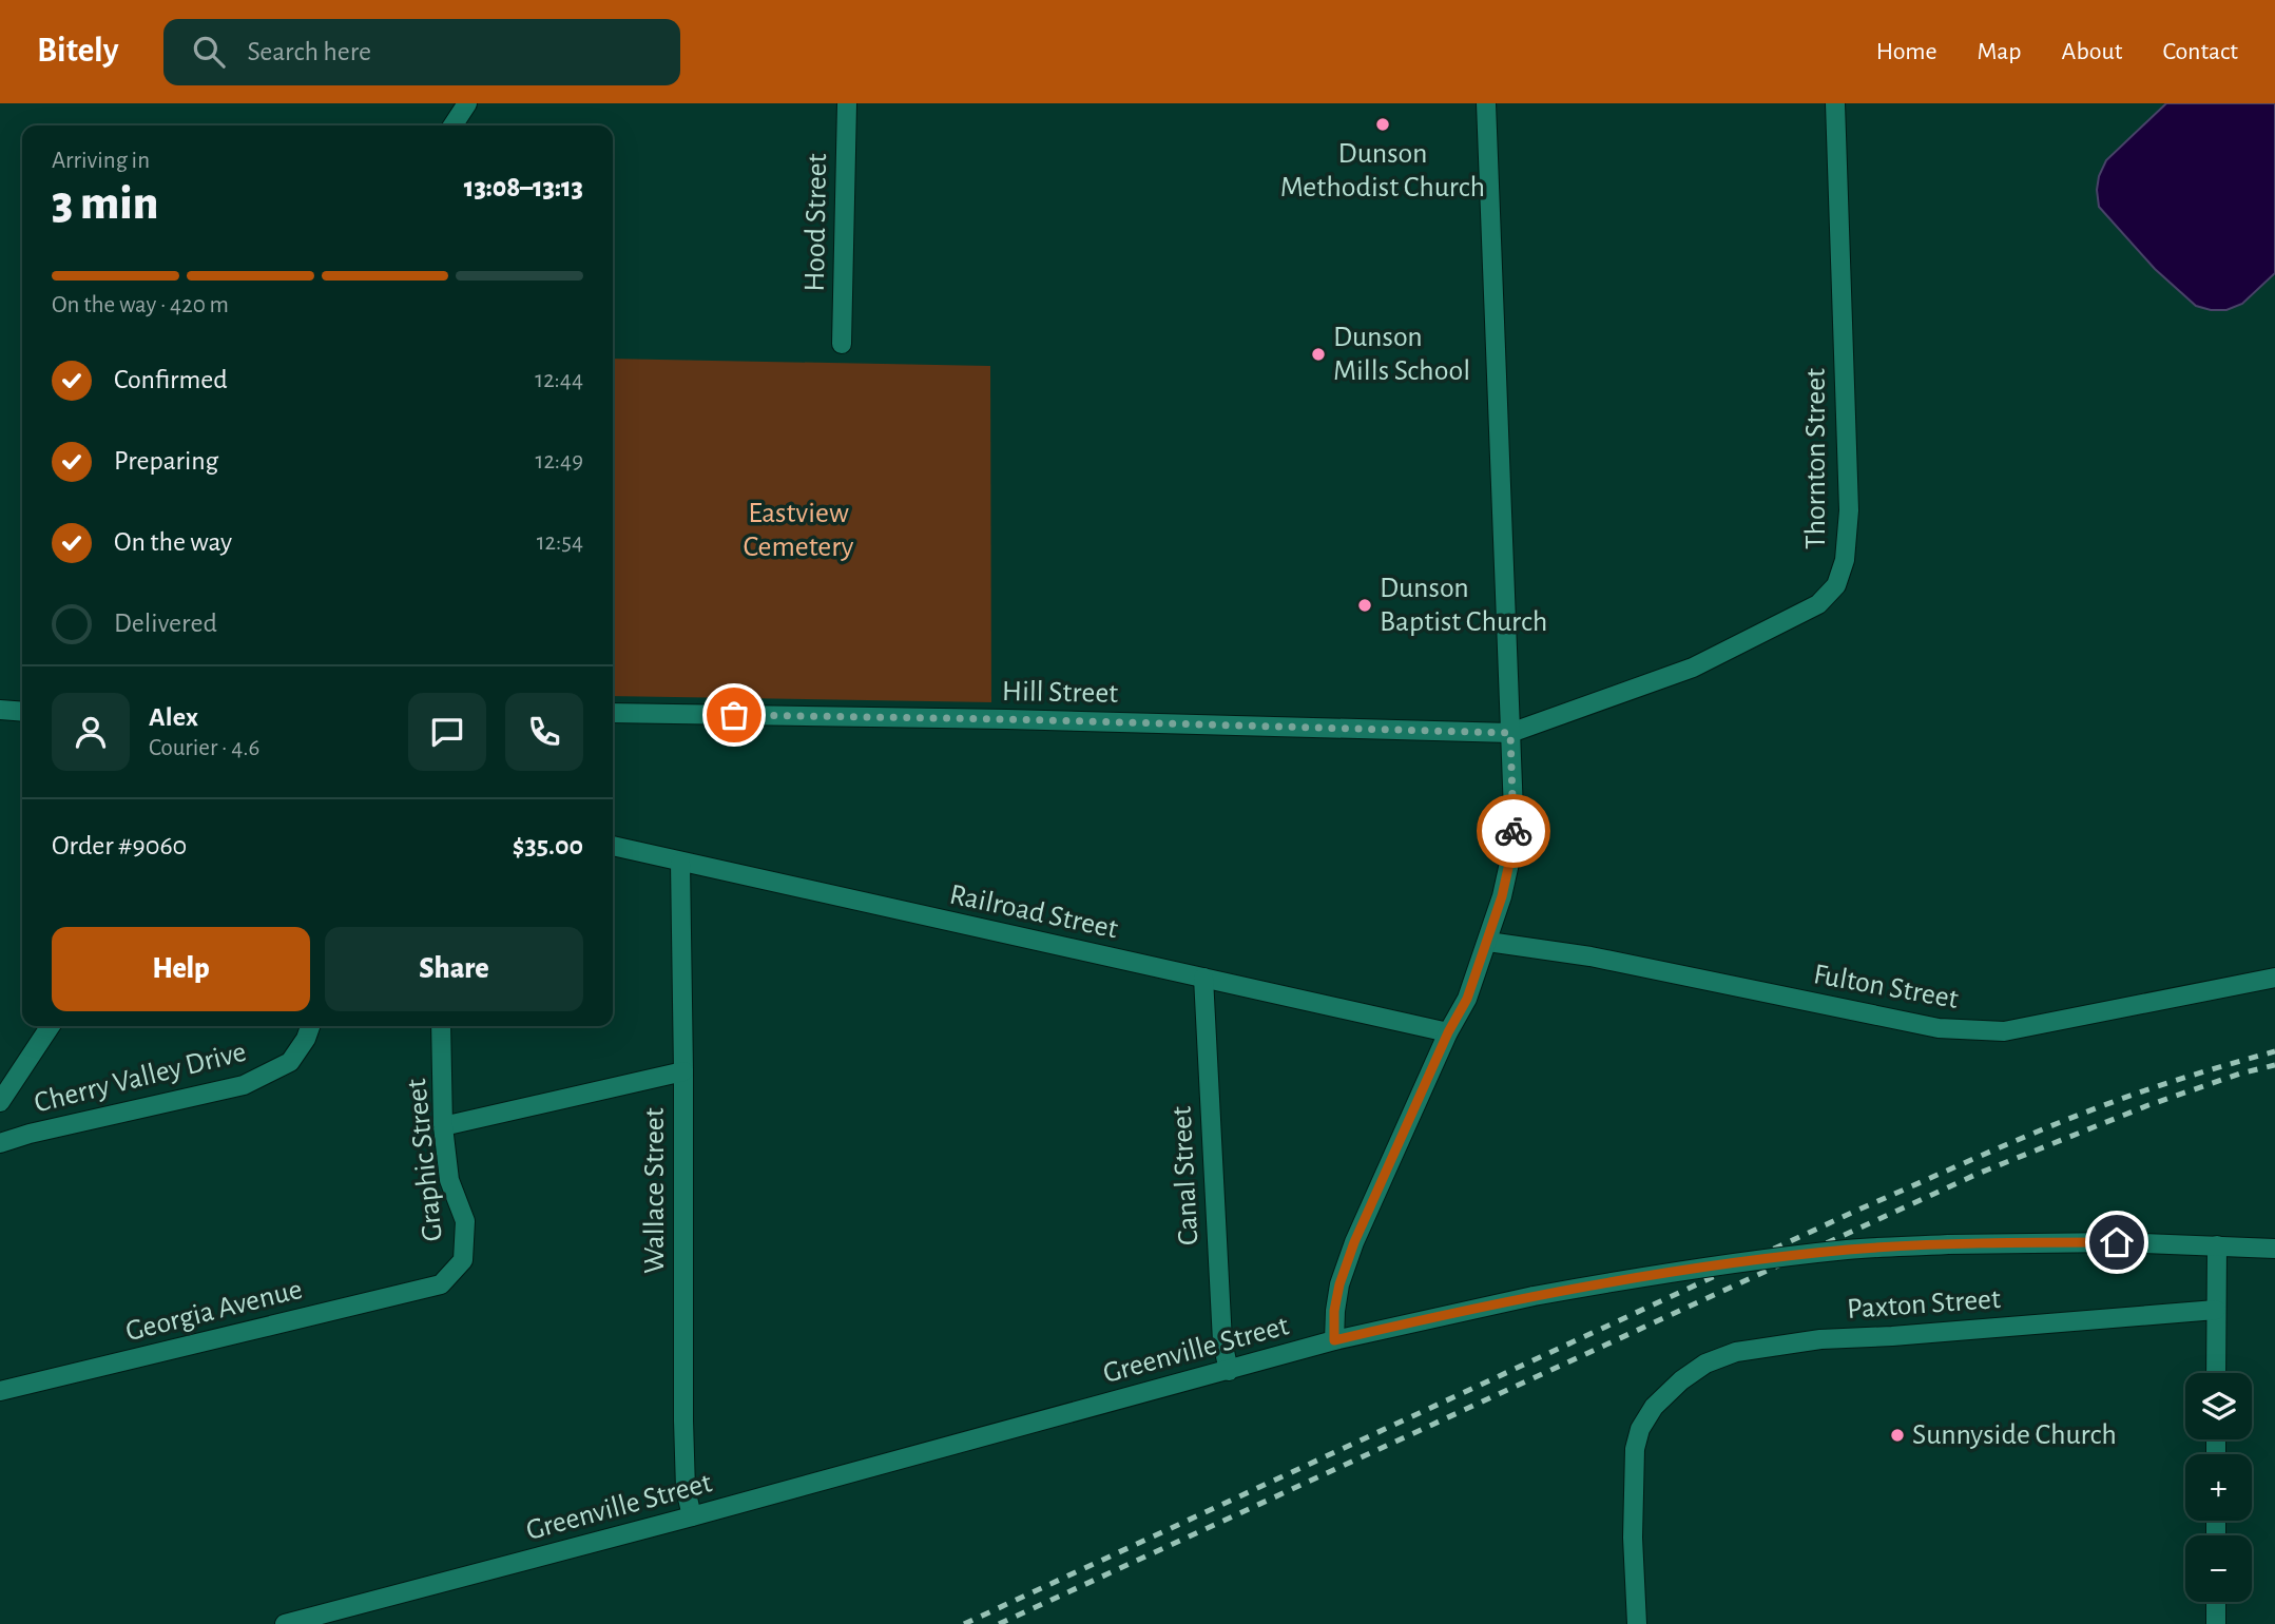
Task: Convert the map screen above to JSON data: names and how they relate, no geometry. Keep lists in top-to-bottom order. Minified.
{"streets":{"street":["Hood Street","Thornton Street","Hill Street","Railroad Street","Fulton Street","Cherry Valley Drive","Graphic Street","Canal Street","Wallace Street","Paxton Street","Georgia Avenue","Greenville Street"]},"crossings":[["Thornton Street","Hill Street"],["Railroad Street","Canal Street"],["Railroad Street","Wallace Street"],["Graphic Street","Georgia Avenue"],["Canal Street","Greenville Street"],["Wallace Street","Greenville Street"]],"parks":["Eastview Cemetery"],"places":["Dunson Methodist Church","Dunson Mills School","Dunson Baptist Church","Sunnyside Church"],"page":{"header":"Bitely","search":"Search here","nav":["Home","Map","About","Contact"],"heading":["3 min","Arriving in","13:08–13:13"],"panel":["Alex","Courier · 4.6","Order #9060","$35.00"],"bar":"On the way · 420 m","list":[["Confirmed","12:44"],["Preparing","12:49"],["On the way","12:54"],"Delivered"],"buttons":["Help","Share"],"map_buttons":["+","−"]}}
